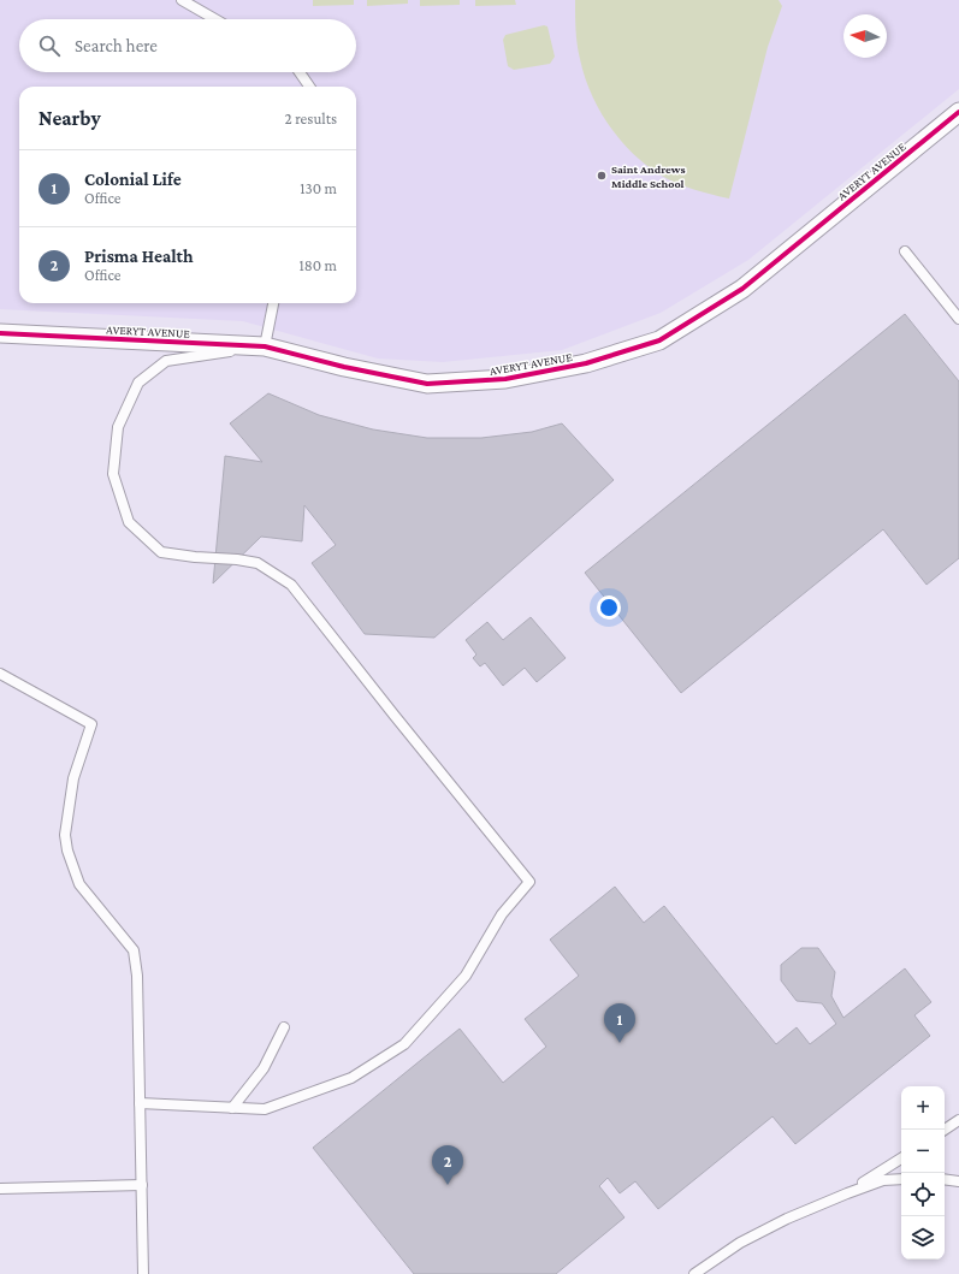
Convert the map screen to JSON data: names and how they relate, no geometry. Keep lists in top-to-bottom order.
{
  "streets": {
    "street": ["AVERYT AVENUE"]
  },
  "places": ["Saint Andrews Middle School"],
  "north": "left",
  "page": {
    "search": "Search here",
    "heading": ["Nearby", "2 results"],
    "list": [
      {
        "mark": "1",
        "name": "Colonial Life",
        "note": "Office",
        "value": "130 m"
      },
      {
        "mark": "2",
        "name": "Prisma Health",
        "note": "Office",
        "value": "180 m"
      }
    ],
    "pins": ["1", "2"],
    "map_buttons": ["+", "−"]
  }
}
